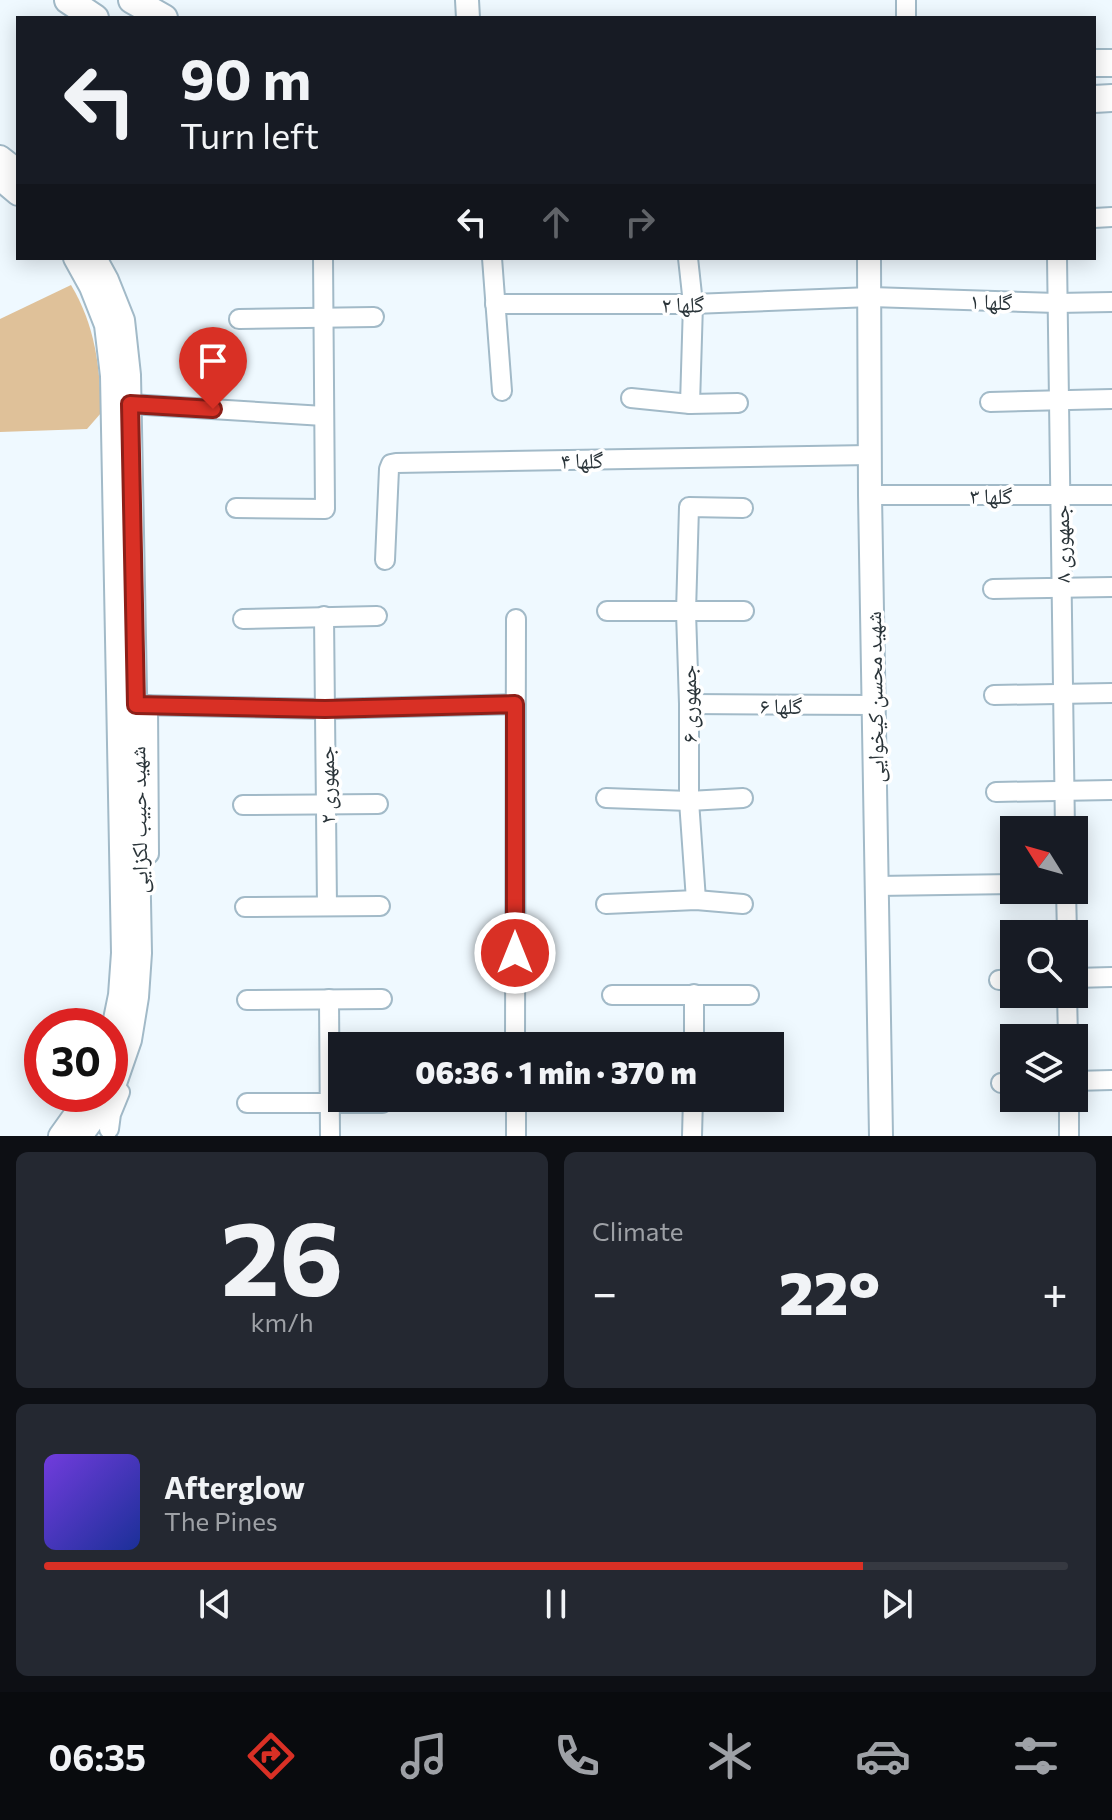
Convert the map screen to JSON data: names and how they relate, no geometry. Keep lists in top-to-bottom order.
{
  "streets": {
    "street": [
      "گلها ۱",
      "گلها ۲",
      "گلها ۴",
      "گلها ۳",
      "جمهوری ۸",
      "شهید محسن کیخوایی",
      "جمهوری ۶",
      "گلها ۶",
      "جمهوری ۲",
      "شهید حبیب لکزایی"
    ]
  },
  "crossings": [
    ["گلها ۱", "گلها ۲"],
    ["گلها ۱", "جمهوری ۸"],
    ["گلها ۱", "شهید محسن کیخوایی"],
    ["گلها ۲", "شهید محسن کیخوایی"],
    ["گلها ۴", "شهید محسن کیخوایی"],
    ["گلها ۳", "جمهوری ۸"],
    ["گلها ۳", "شهید محسن کیخوایی"],
    ["شهید محسن کیخوایی", "گلها ۶"],
    ["جمهوری ۶", "گلها ۶"]
  ],
  "north": "top left",
  "page": {
    "turn": ["90 m", "Turn left"],
    "limit": "30",
    "trip": "06:36 · 1 min · 370 m",
    "tile": [
      ["26", "km/h"],
      "Climate"
    ],
    "heat": ["−", "22°", "+"],
    "song": ["Afterglow", "The Pines"],
    "tabs": "06:35"
  }
}
